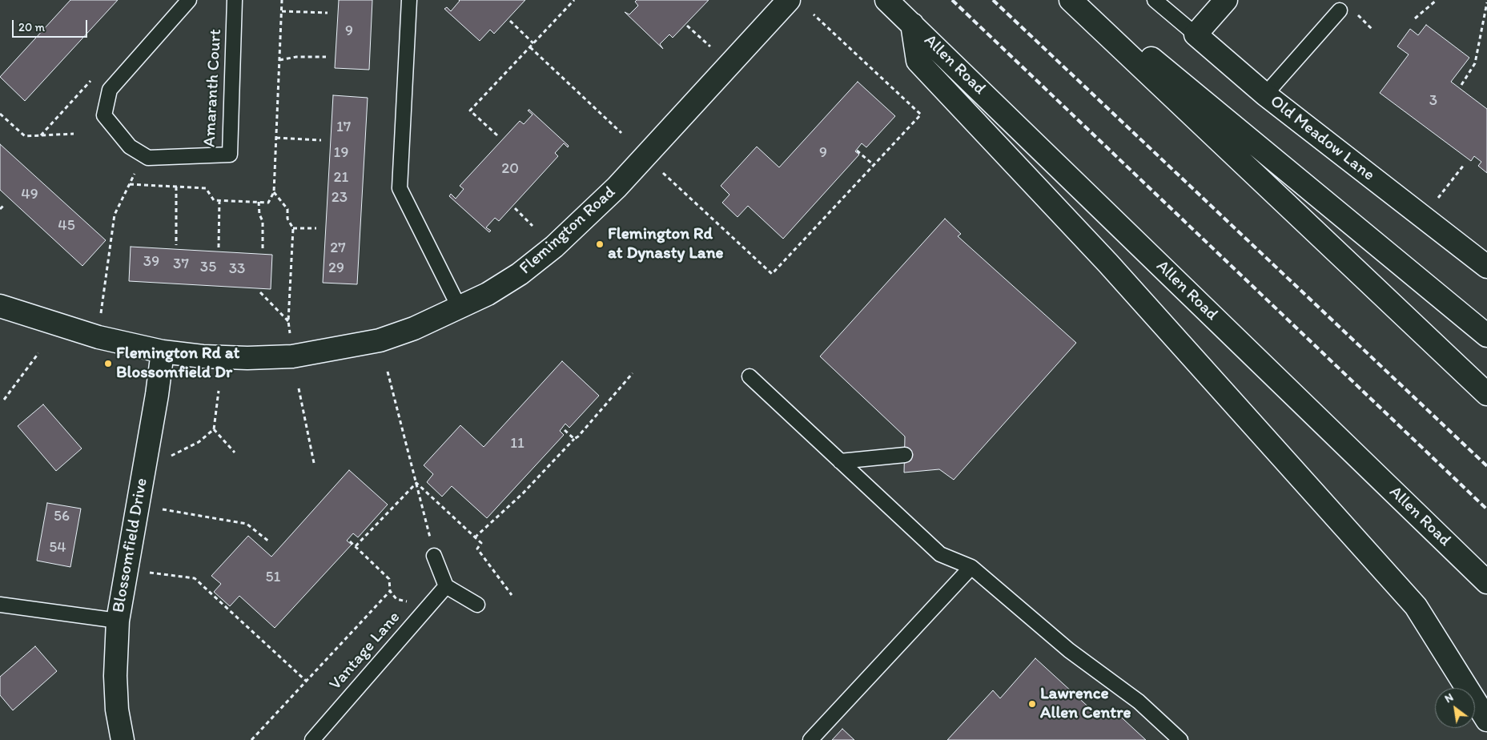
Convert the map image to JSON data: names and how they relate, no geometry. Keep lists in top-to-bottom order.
{
  "streets": {
    "main road": [
      "Allen Road",
      "Old Meadow Lane",
      "Flemington Road",
      "Blossomfield Drive"
    ],
    "lane": ["Amaranth Court", "Vantage Lane"]
  },
  "crossings": [
    ["Flemington Road", "Blossomfield Drive"]
  ],
  "places": ["Flemington Rd at Dynasty Lane", "Flemington Rd at Blossomfield Dr", "Lawrence Allen Centre"],
  "house_numbers": [
    "9",
    "3",
    "17",
    "19",
    "9",
    "20",
    "21",
    "49",
    "23",
    "45",
    "27",
    "39",
    "37",
    "35",
    "29",
    "33",
    "11",
    "56",
    "54",
    "51"
  ],
  "scale_bar": "20 m",
  "north": "top left"
}
